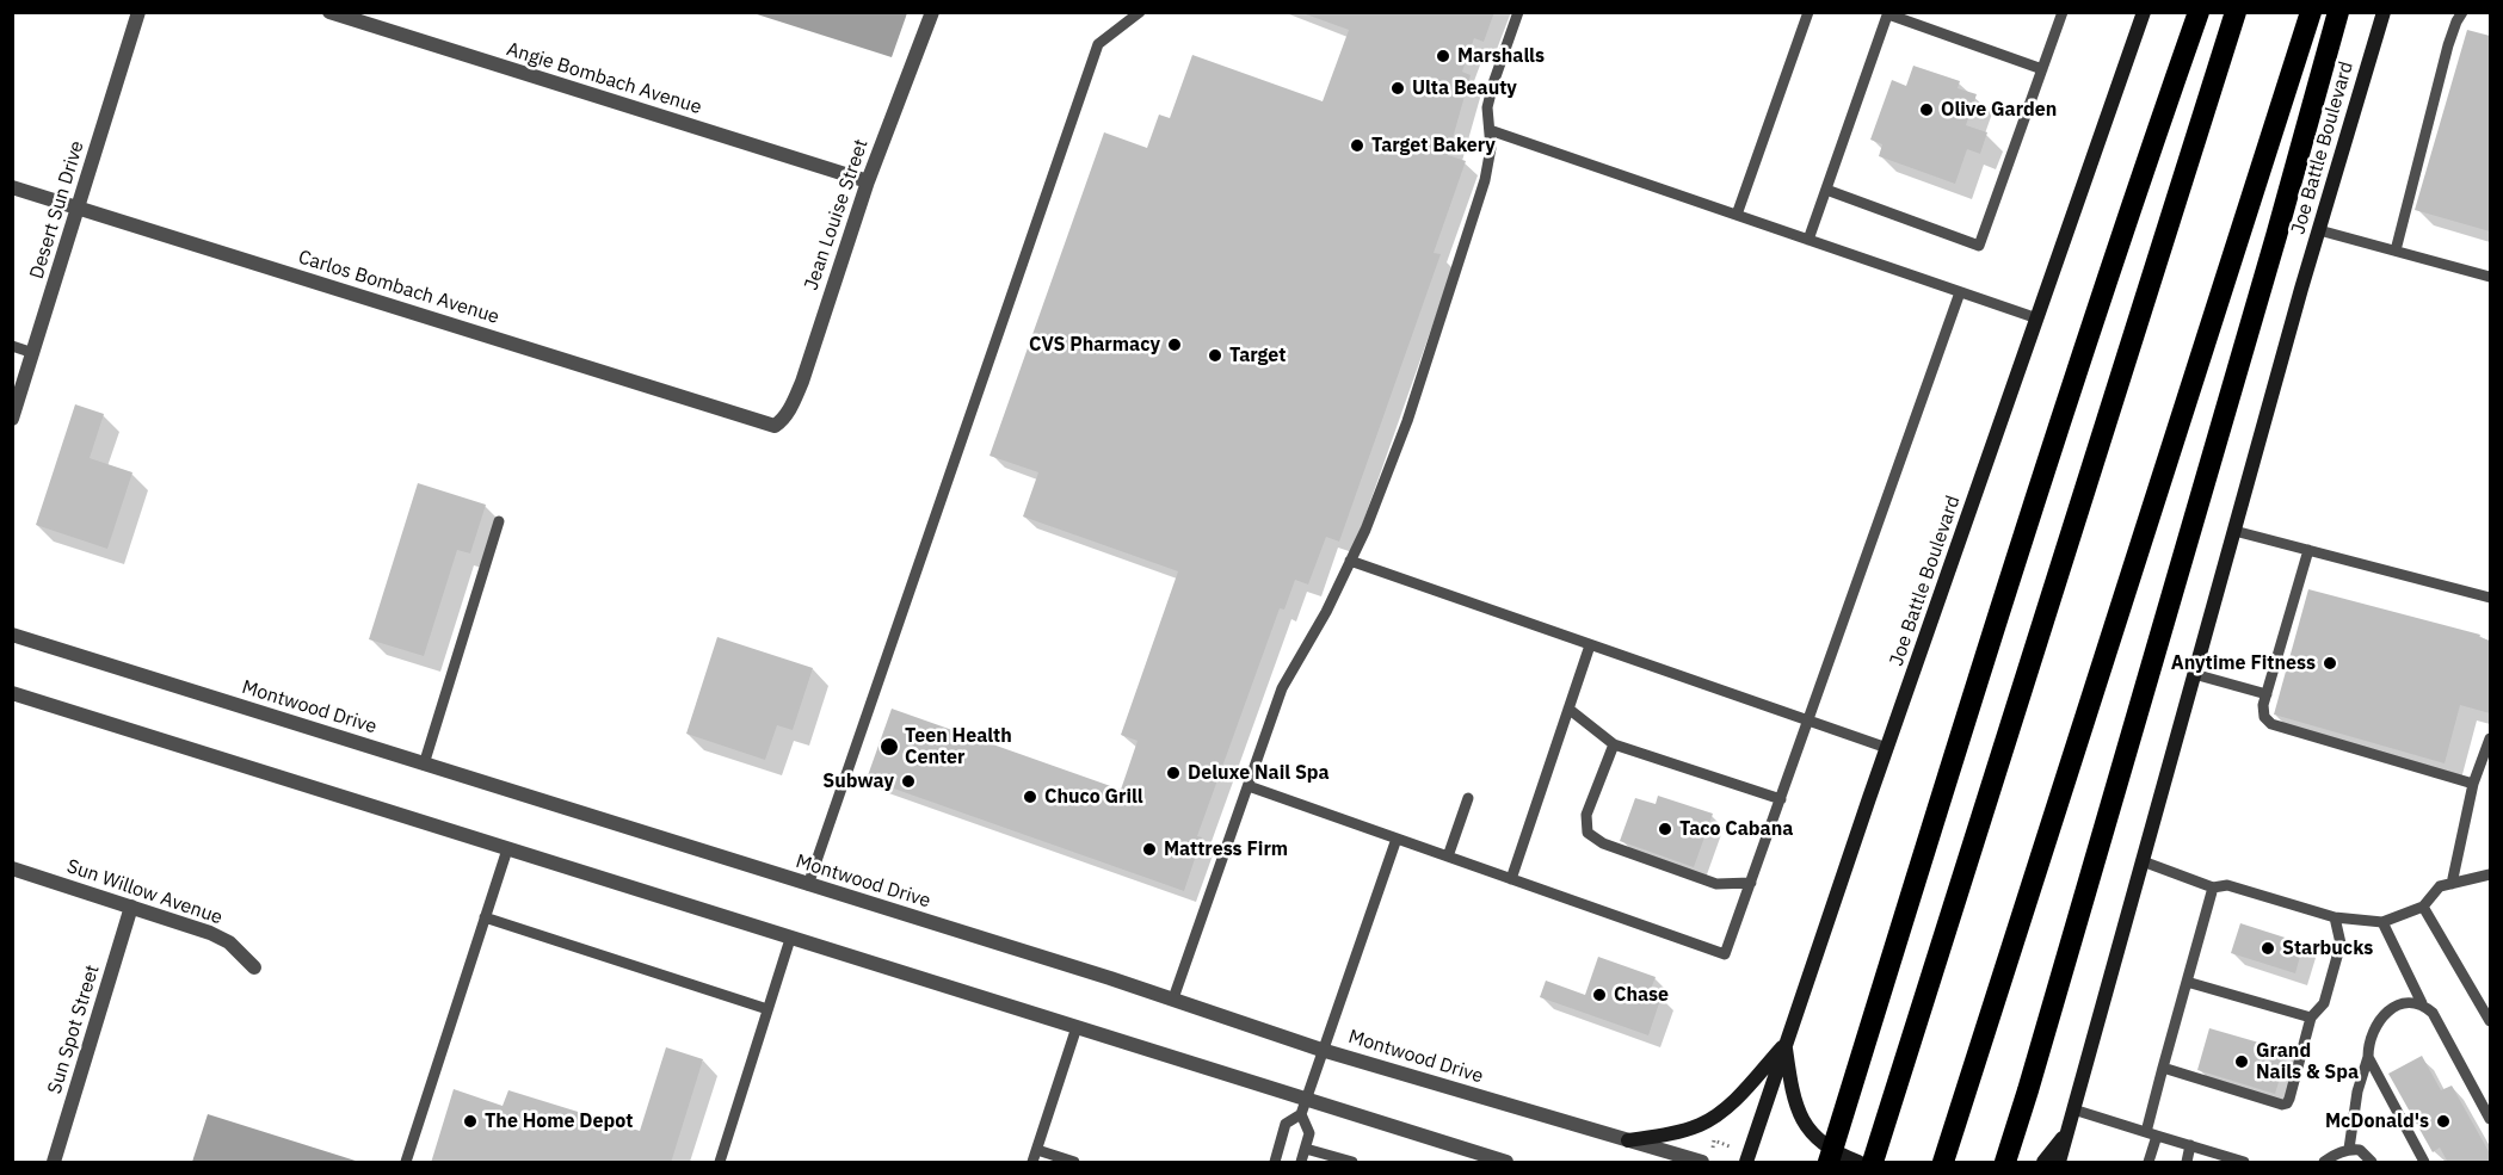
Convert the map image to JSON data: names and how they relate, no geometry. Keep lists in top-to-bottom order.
{
  "streets": {
    "main road": ["Joe Battle Boulevard"],
    "street": [
      "Angie Bombach Avenue",
      "Desert Sun Drive",
      "Jean Louise Street",
      "Carlos Bombach Avenue",
      "Montwood Drive",
      "Sun Willow Avenue",
      "Sun Spot Street"
    ]
  },
  "crossings": [
    ["Angie Bombach Avenue", "Jean Louise Street"],
    ["Desert Sun Drive", "Carlos Bombach Avenue"],
    ["Jean Louise Street", "Carlos Bombach Avenue"],
    ["Sun Willow Avenue", "Sun Spot Street"]
  ],
  "places": [
    "Marshalls",
    "Ulta Beauty",
    "Olive Garden",
    "Target Bakery",
    "CVS Pharmacy",
    "Target",
    "Anytime Fitness",
    "Teen Health Center",
    "Deluxe Nail Spa",
    "Subway",
    "Chuco Grill",
    "Taco Cabana",
    "Mattress Firm",
    "Starbucks",
    "Chase",
    "Grand Nails & Spa",
    "The Home Depot",
    "McDonald's"
  ]
}
